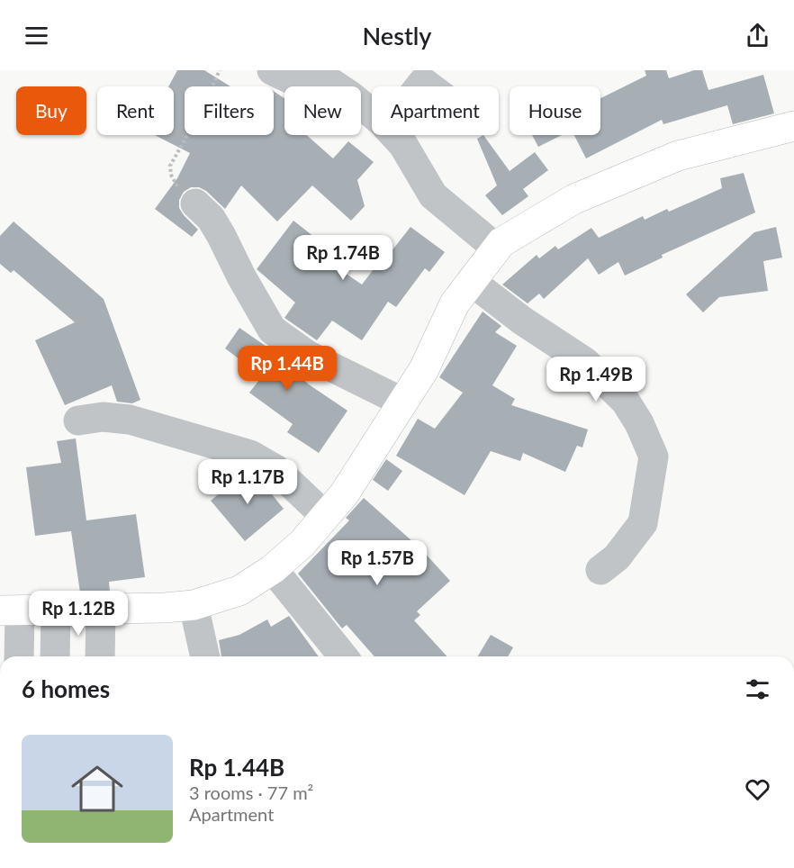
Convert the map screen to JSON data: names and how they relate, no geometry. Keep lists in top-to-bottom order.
{
  "page": {
    "header": "Nestly",
    "chip": [
      "Buy",
      "Rent",
      "Filters",
      "New",
      "Apartment",
      "House"
    ],
    "price": [
      "Rp 1.74B",
      "Rp 1.44B",
      "Rp 1.49B",
      "Rp 1.17B",
      "Rp 1.57B",
      "Rp 1.12B"
    ],
    "heading": "6 homes",
    "list": [
      {
        "name": "Rp 1.44B",
        "note": "3 rooms · 77 m² · Apartment"
      }
    ]
  }
}
